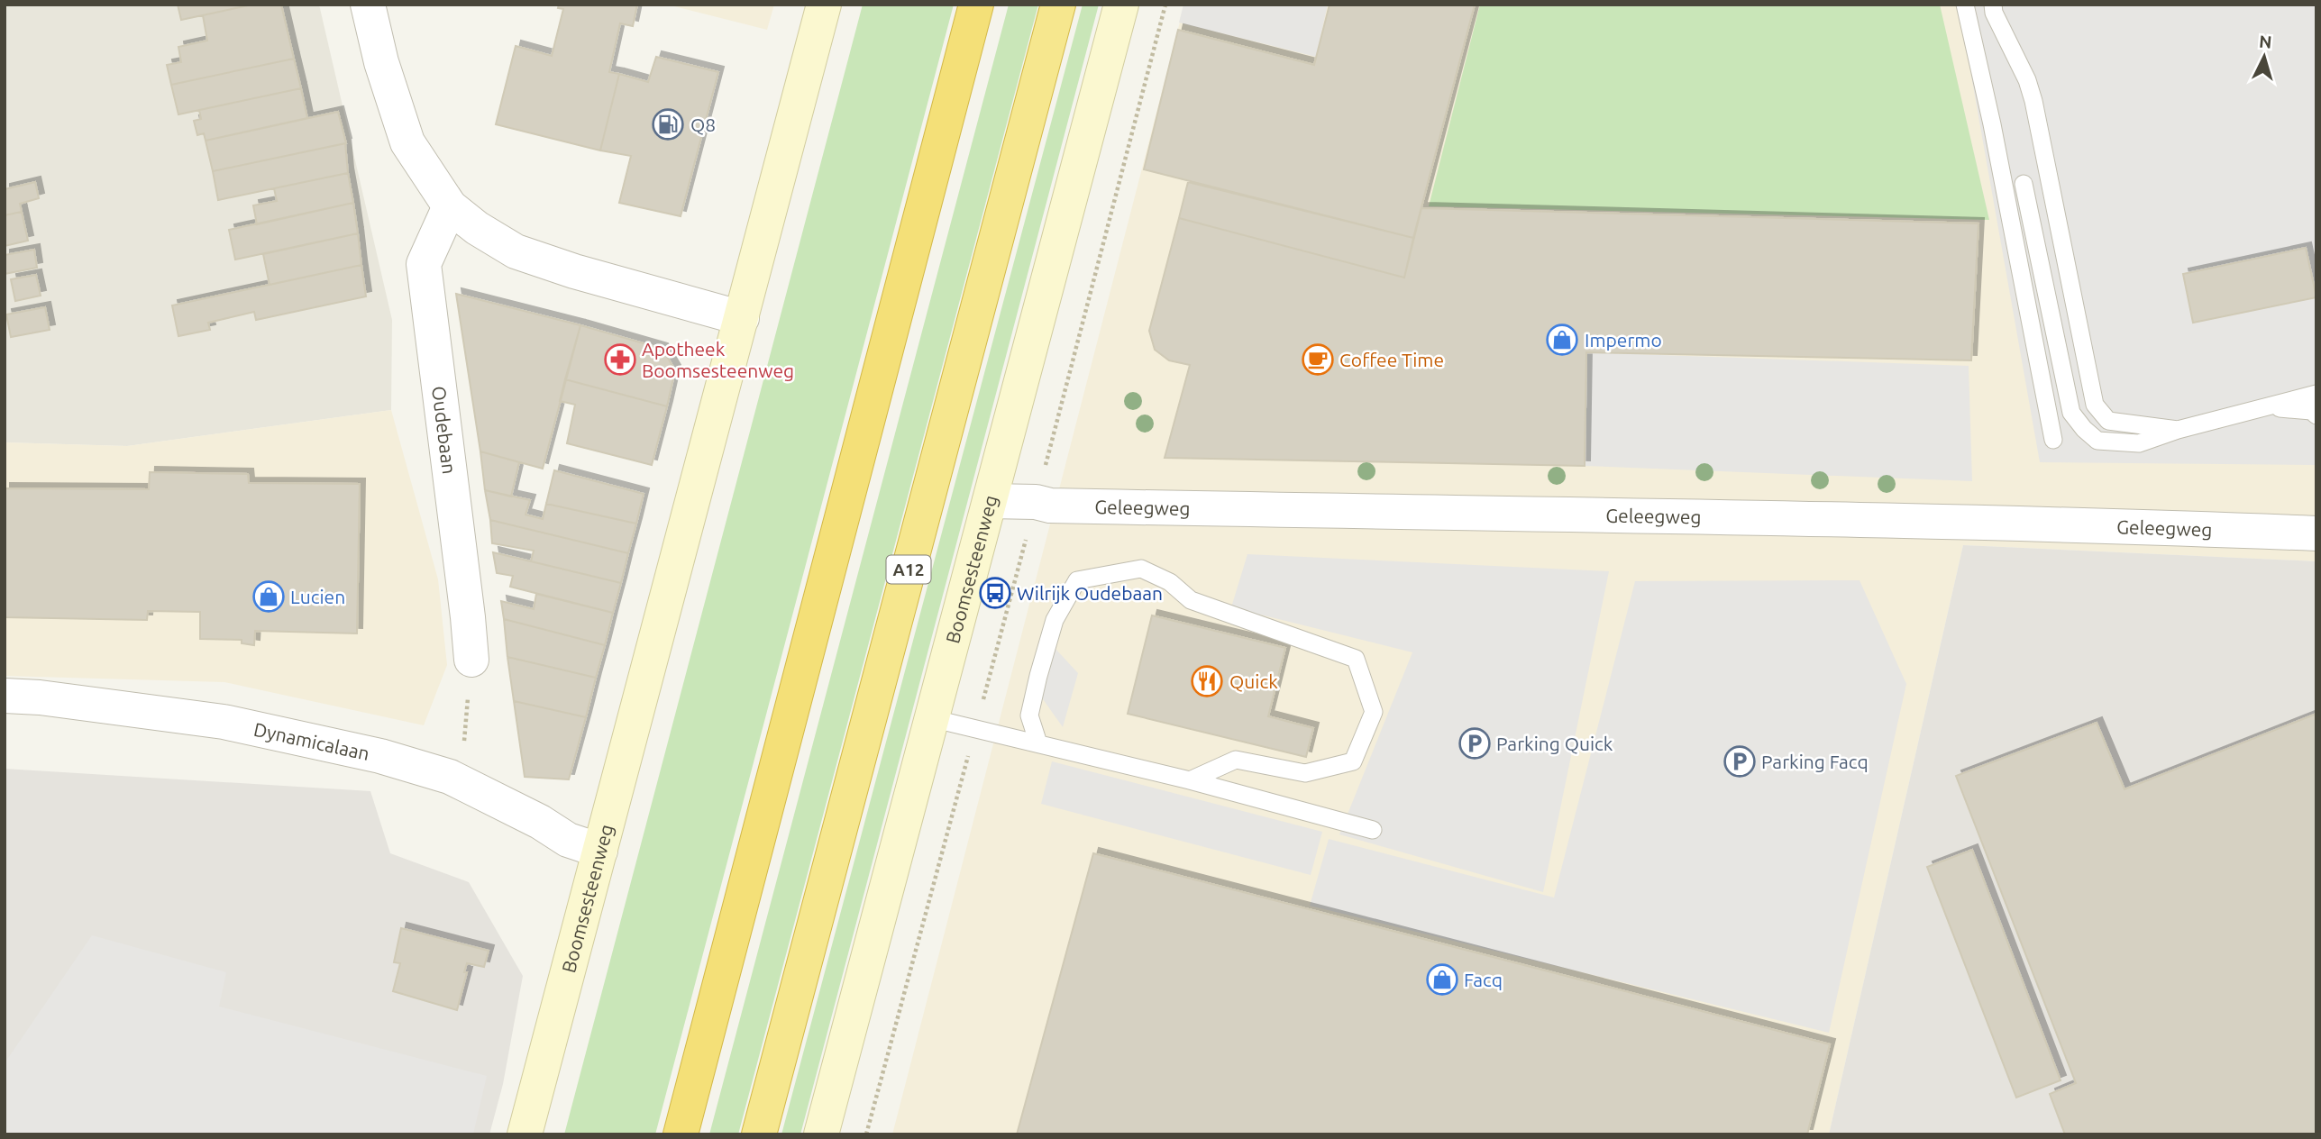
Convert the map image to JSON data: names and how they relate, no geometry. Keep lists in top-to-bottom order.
{
  "streets": {
    "highway": ["A12"],
    "main road": ["Boomsesteenweg"],
    "street": ["Oudebaan", "Geleegweg", "Dynamicalaan"]
  },
  "crossings": [
    ["Geleegweg", "Boomsesteenweg"],
    ["Boomsesteenweg", "Dynamicalaan"]
  ],
  "places": {
    "fuel station": ["Q8"],
    "shop": ["Impermo", "Lucien", "Facq"],
    "pharmacy": ["Apotheek Boomsesteenweg"],
    "cafe": ["Coffee Time"],
    "bus stop": ["Wilrijk Oudebaan"],
    "restaurant": ["Quick"],
    "parking": ["Parking Quick", "Parking Facq"]
  },
  "north": "top"
}
